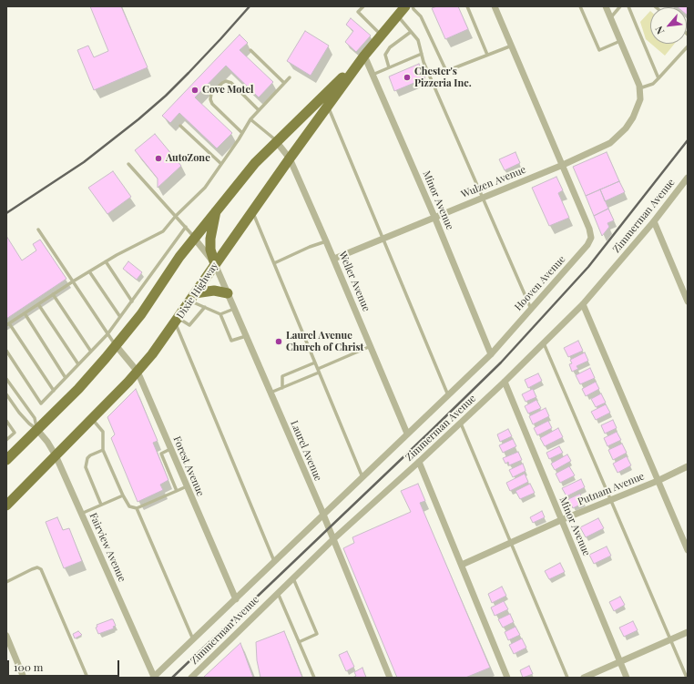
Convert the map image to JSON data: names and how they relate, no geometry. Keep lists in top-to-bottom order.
{
  "streets": {
    "main road": ["Dixie Highway"],
    "street": [
      "Wulzen Avenue",
      "Minor Avenue",
      "Zimmerman Avenue",
      "Weller Avenue",
      "Hooven Avenue",
      "Laurel Avenue",
      "Forest Avenue",
      "Putnam Avenue",
      "Fairview Avenue"
    ]
  },
  "crossings": [
    ["Wulzen Avenue", "Minor Avenue"],
    ["Wulzen Avenue", "Weller Avenue"],
    ["Wulzen Avenue", "Hooven Avenue"],
    ["Minor Avenue", "Zimmerman Avenue"],
    ["Minor Avenue", "Hooven Avenue"],
    ["Minor Avenue", "Dixie Highway"],
    ["Minor Avenue", "Putnam Avenue"],
    ["Zimmerman Avenue", "Hooven Avenue"],
    ["Zimmerman Avenue", "Laurel Avenue"],
    ["Zimmerman Avenue", "Forest Avenue"],
    ["Zimmerman Avenue", "Fairview Avenue"],
    ["Weller Avenue", "Hooven Avenue"],
    ["Weller Avenue", "Dixie Highway"],
    ["Hooven Avenue", "Laurel Avenue"],
    ["Dixie Highway", "Laurel Avenue"],
    ["Dixie Highway", "Forest Avenue"],
    ["Dixie Highway", "Fairview Avenue"]
  ],
  "places": [
    "Chester's Pizzeria Inc.",
    "Cove Motel",
    "AutoZone",
    "Laurel Avenue Church of Christ"
  ],
  "scale_bar": "100 m",
  "north": "bottom left"
}
